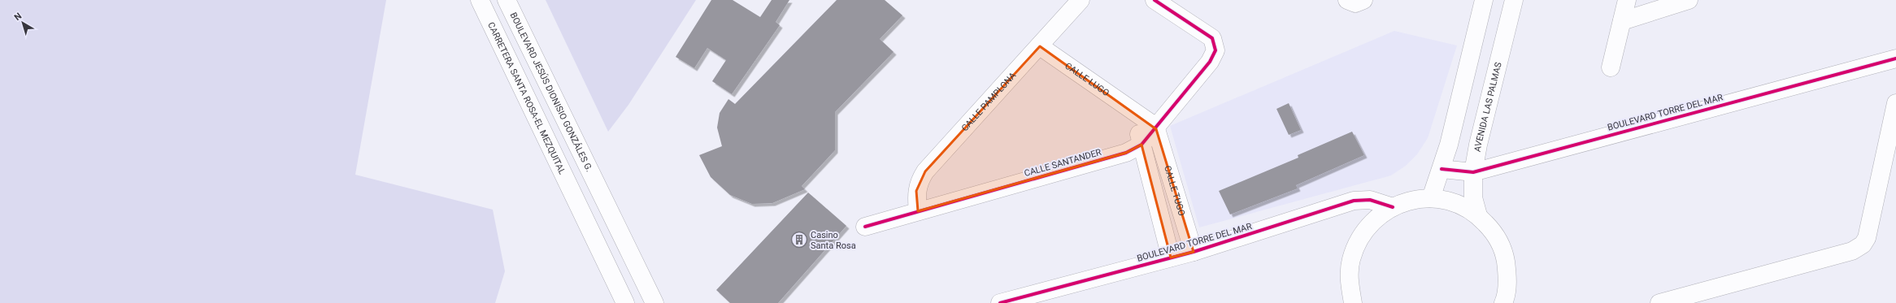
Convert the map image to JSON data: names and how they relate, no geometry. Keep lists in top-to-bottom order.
{
  "streets": {
    "street": [
      "CALLE LUGO",
      "BOULEVARD JESÚS DIONISIO GONZÁLES G.",
      "CARRETERA SANTA ROSA-EL MEZQUITAL",
      "CALLE PAMPLONA",
      "AVENIDA LAS PALMAS",
      "BOULEVARD TORRE DEL MAR",
      "CALLE SANTANDER",
      "CALLE TUGO"
    ]
  },
  "crossings": [
    ["CALLE LUGO", "CALLE PAMPLONA"],
    ["CALLE LUGO", "CALLE SANTANDER"],
    ["CALLE LUGO", "CALLE TUGO"],
    ["CALLE PAMPLONA", "CALLE SANTANDER"],
    ["AVENIDA LAS PALMAS", "BOULEVARD TORRE DEL MAR"],
    ["BOULEVARD TORRE DEL MAR", "CALLE TUGO"],
    ["CALLE SANTANDER", "CALLE TUGO"]
  ],
  "places": {
    "building": ["Casino Santa Rosa"]
  },
  "north": "top left"
}
